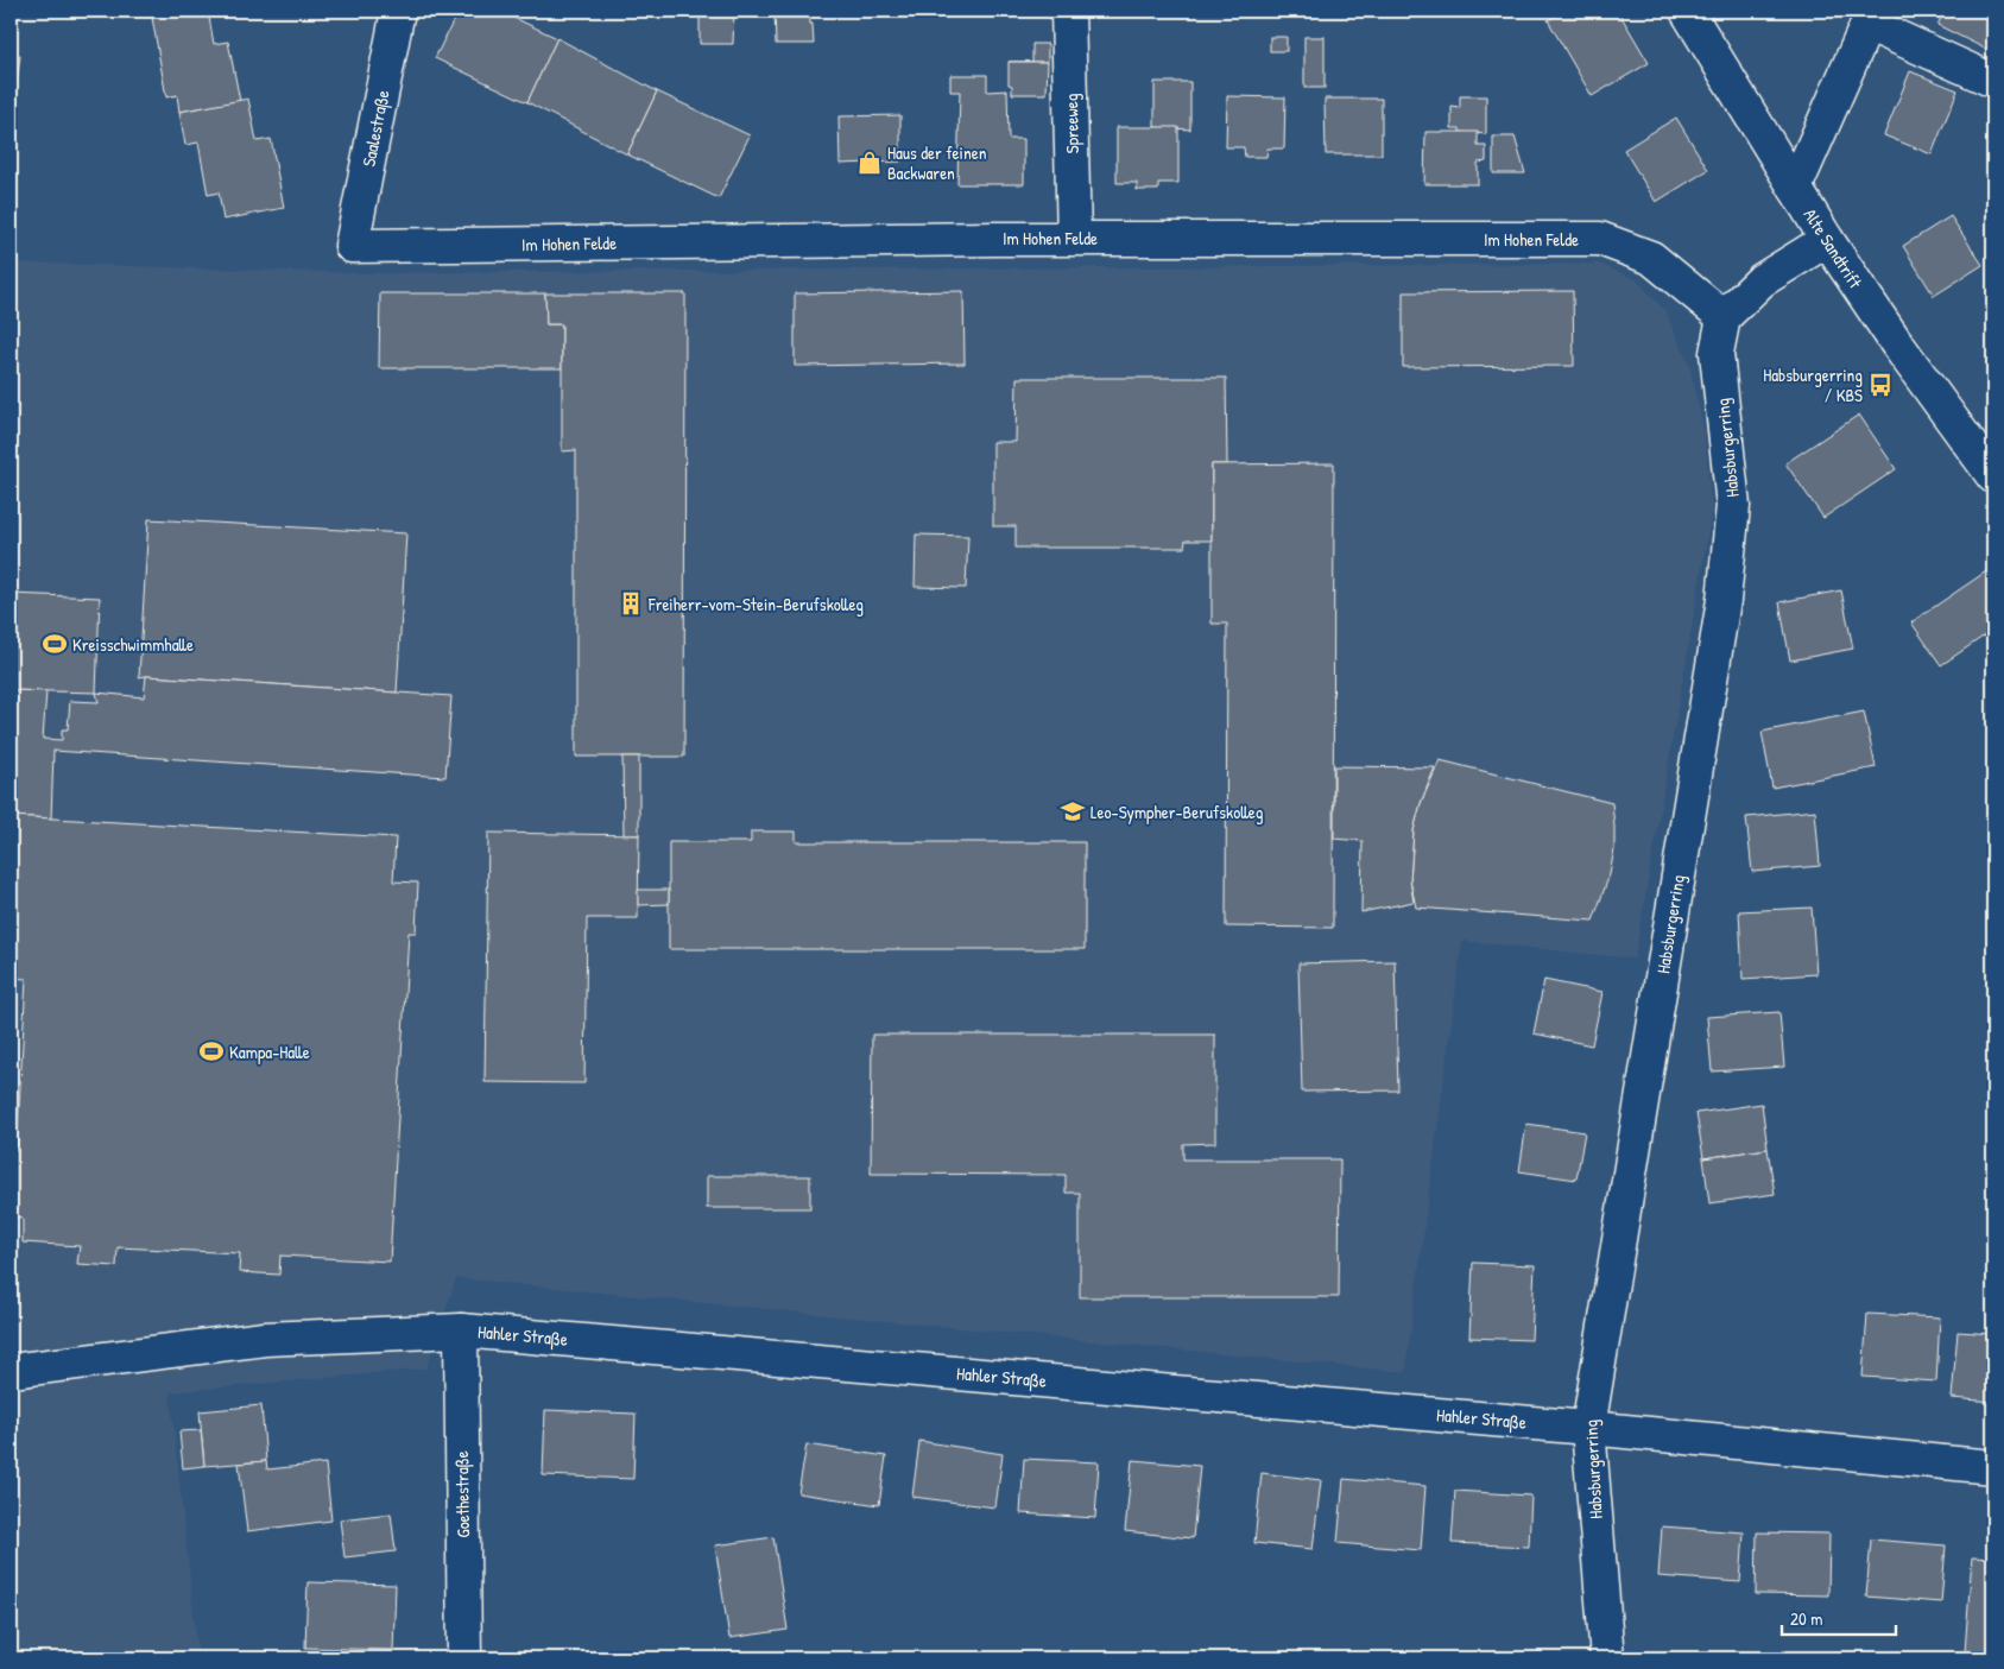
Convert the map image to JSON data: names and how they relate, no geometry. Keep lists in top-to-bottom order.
{
  "streets": {
    "street": [
      "Spreeweg",
      "Saalestraße",
      "Im Hohen Felde",
      "Alte Sandtrift",
      "Habsburgerring",
      "Hahler Straße",
      "Goethestraße"
    ]
  },
  "crossings": [
    ["Spreeweg", "Im Hohen Felde"],
    ["Saalestraße", "Im Hohen Felde"],
    ["Im Hohen Felde", "Habsburgerring"],
    ["Habsburgerring", "Hahler Straße"],
    ["Hahler Straße", "Goethestraße"]
  ],
  "places": {
    "shop": ["Haus der feinen Backwaren"],
    "bus stop": ["Habsburgerring / KBS"],
    "building": ["Freiherr-vom-Stein-Berufskolleg"],
    "sports": ["Kreisschwimmhalle", "Kampa-Halle"],
    "school or university": ["Leo-Sympher-Berufskolleg"]
  },
  "scale_bar": "20 m"
}
